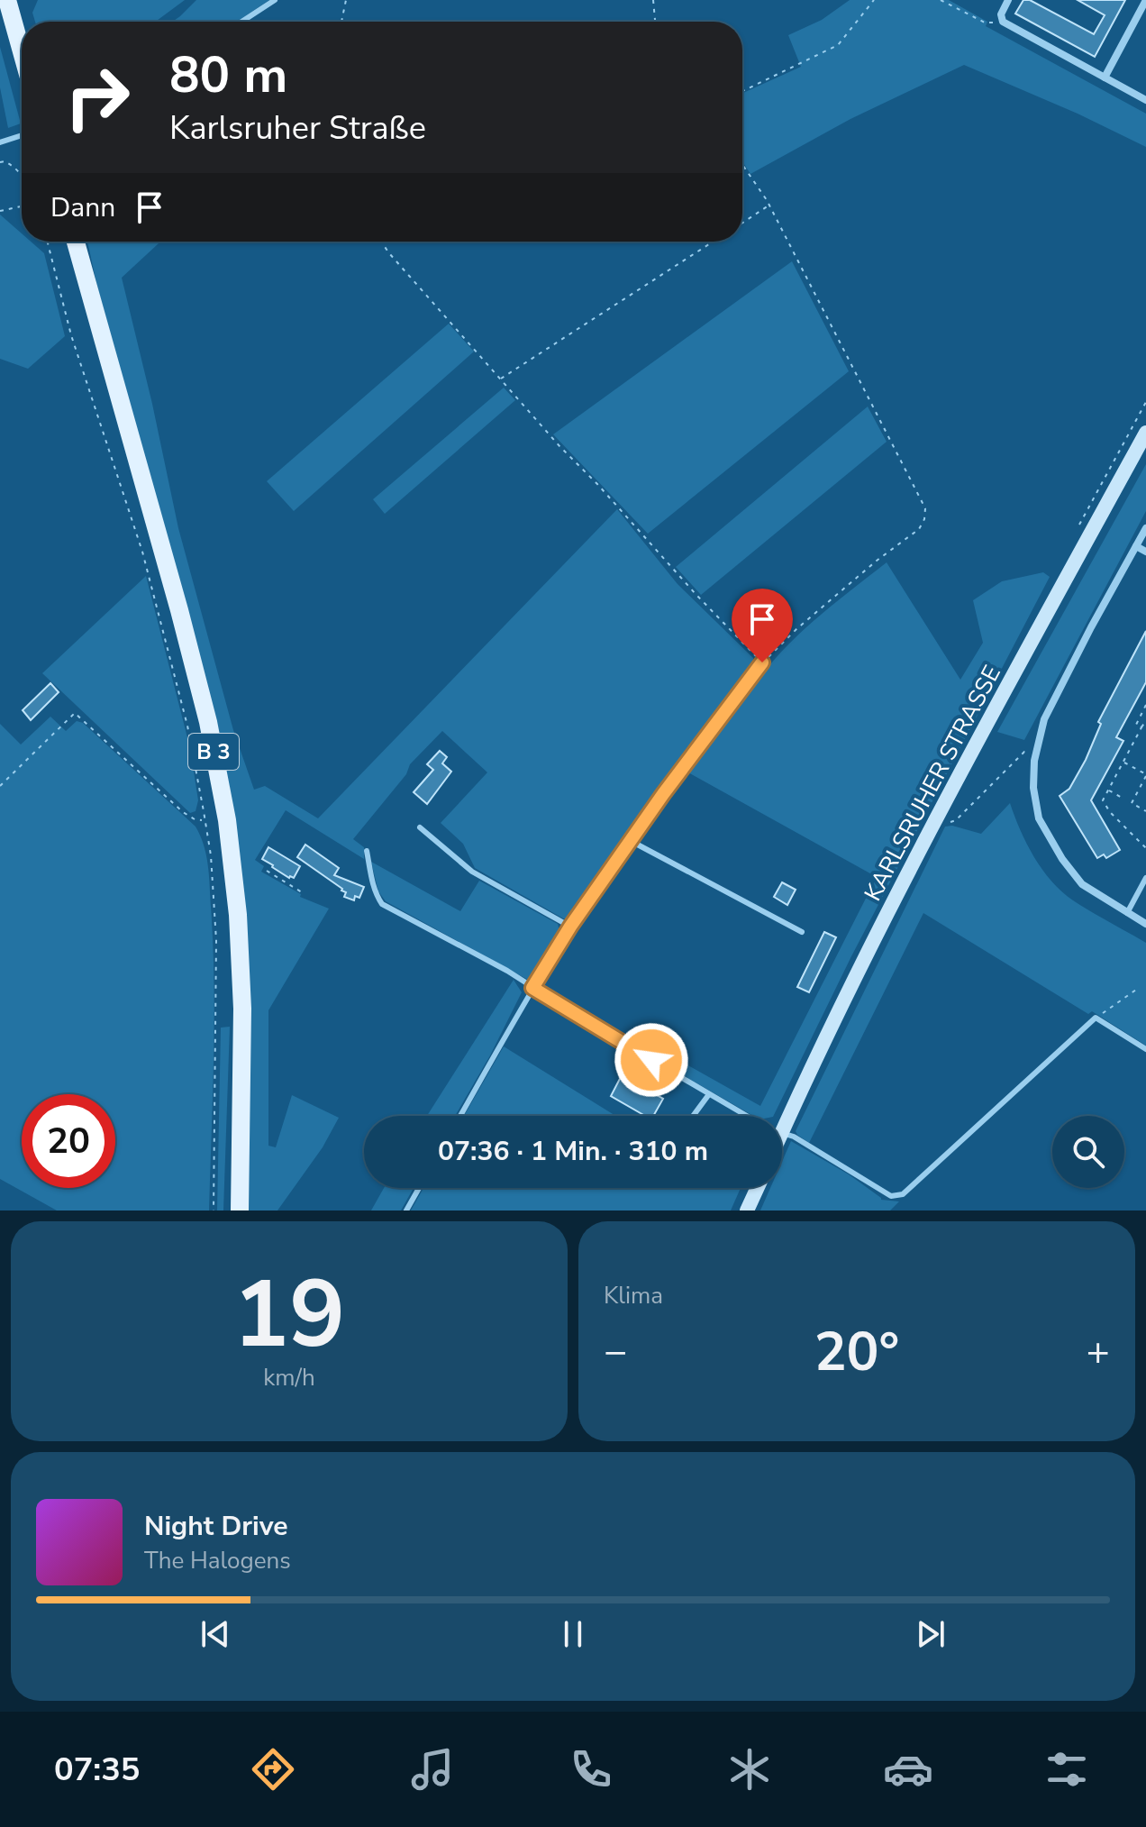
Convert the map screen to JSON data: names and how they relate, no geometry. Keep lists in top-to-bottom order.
{
  "streets": {
    "main road": ["B 3", "KARLSRUHER STRASSE"]
  },
  "page": {
    "turn": ["80 m", "Karlsruher Straße"],
    "then": "Dann",
    "limit": "20",
    "trip": "07:36 · 1 Min. · 310 m",
    "tile": [
      ["19", "km/h"],
      "Klima"
    ],
    "heat": ["−", "20°", "+"],
    "song": ["Night Drive", "The Halogens"],
    "tabs": "07:35"
  }
}
